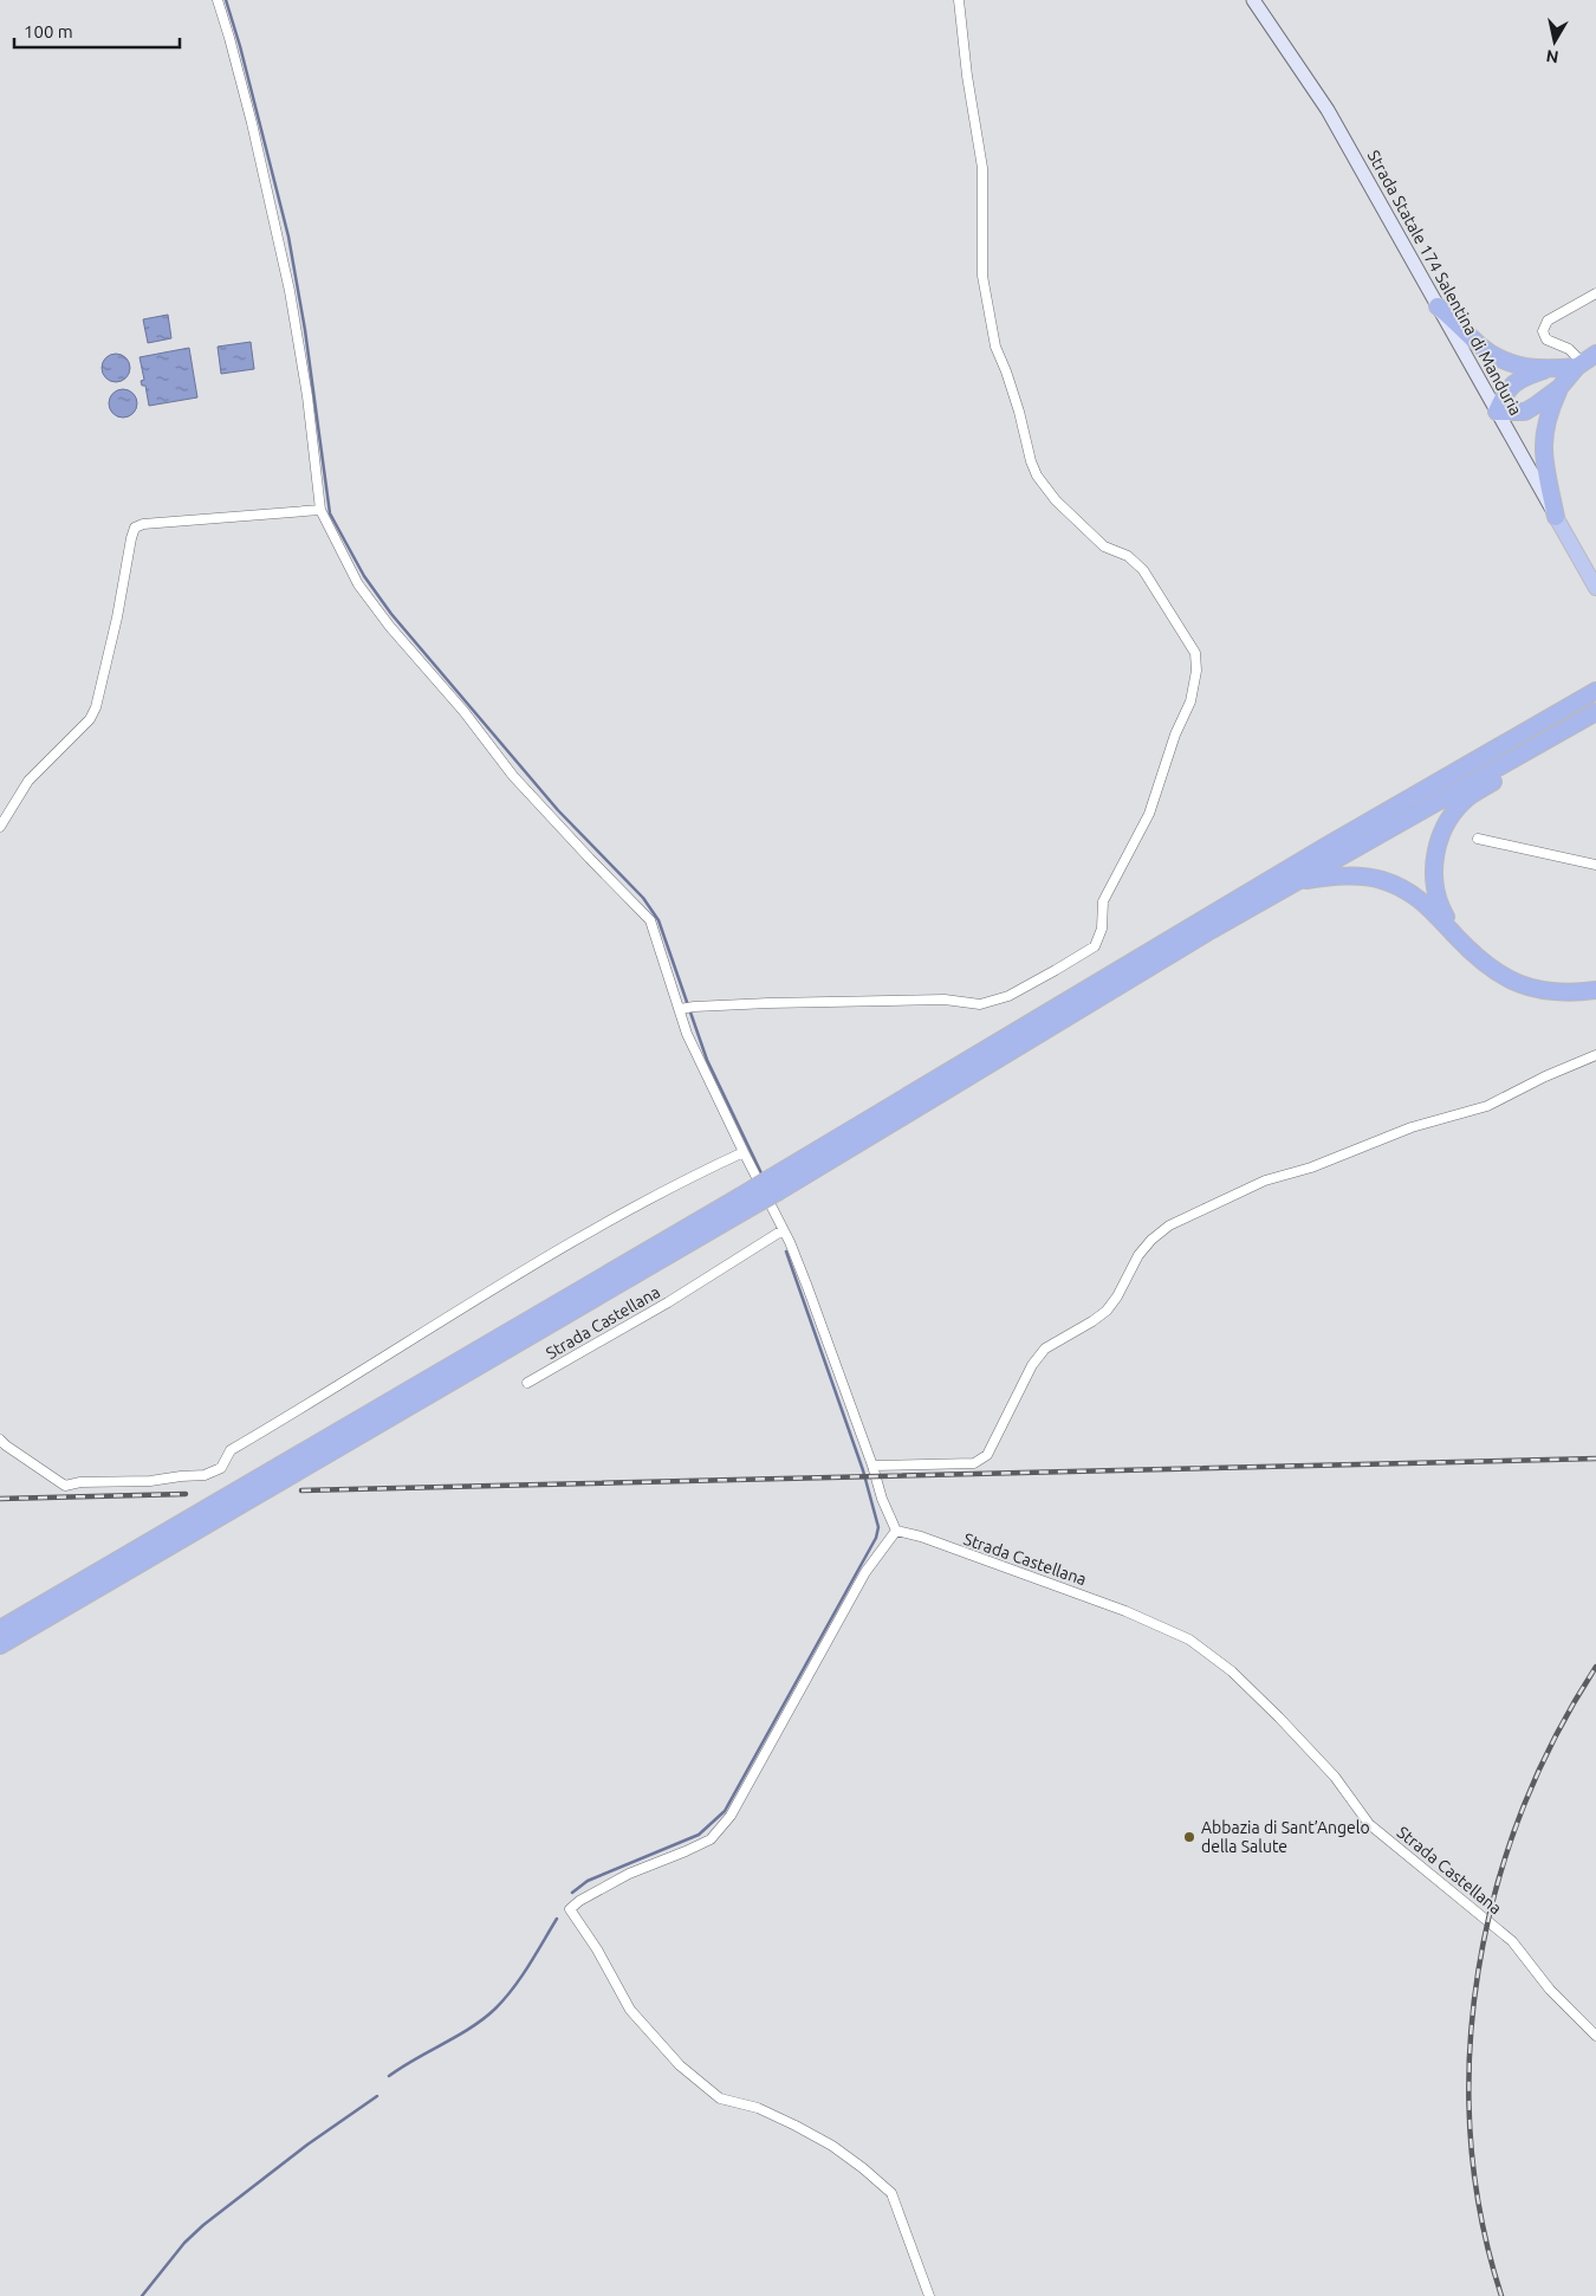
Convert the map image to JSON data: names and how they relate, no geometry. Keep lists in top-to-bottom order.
{
  "streets": {
    "main road": ["Strada Statale 174 Salentina di Manduria"],
    "street": ["Strada Castellana"]
  },
  "places": ["Abbazia di Sant’Angelo della Salute"],
  "scale_bar": "100 m",
  "north": "bottom"
}
